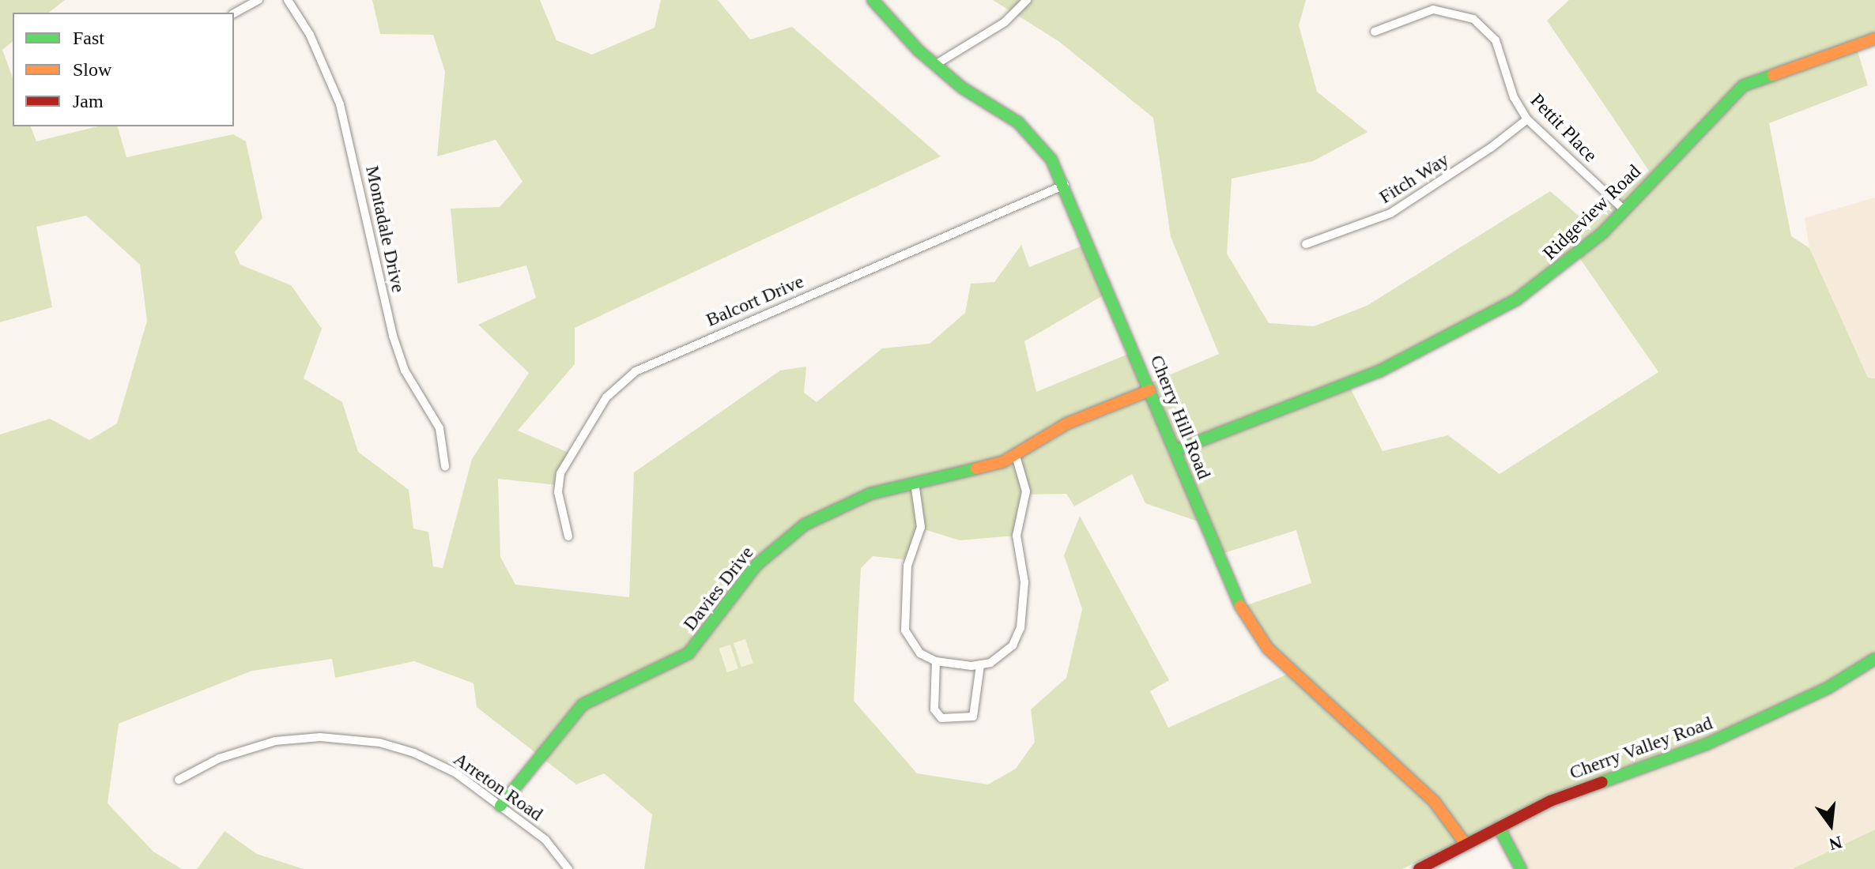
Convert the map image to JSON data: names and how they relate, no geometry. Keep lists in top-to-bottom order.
{
  "streets": {
    "street": [
      "Pettit Place",
      "Fitch Way",
      "Ridgeview Road",
      "Montadale Drive",
      "Balcort Drive",
      "Cherry Hill Road",
      "Davies Drive",
      "Cherry Valley Road",
      "Arreton Road"
    ]
  },
  "crossings": [
    ["Pettit Place", "Fitch Way"],
    ["Pettit Place", "Ridgeview Road"],
    ["Ridgeview Road", "Cherry Hill Road"],
    ["Balcort Drive", "Cherry Hill Road"],
    ["Cherry Hill Road", "Davies Drive"],
    ["Cherry Hill Road", "Cherry Valley Road"],
    ["Davies Drive", "Arreton Road"]
  ],
  "legend": ["Fast", "Slow", "Jam"],
  "north": "bottom"
}
